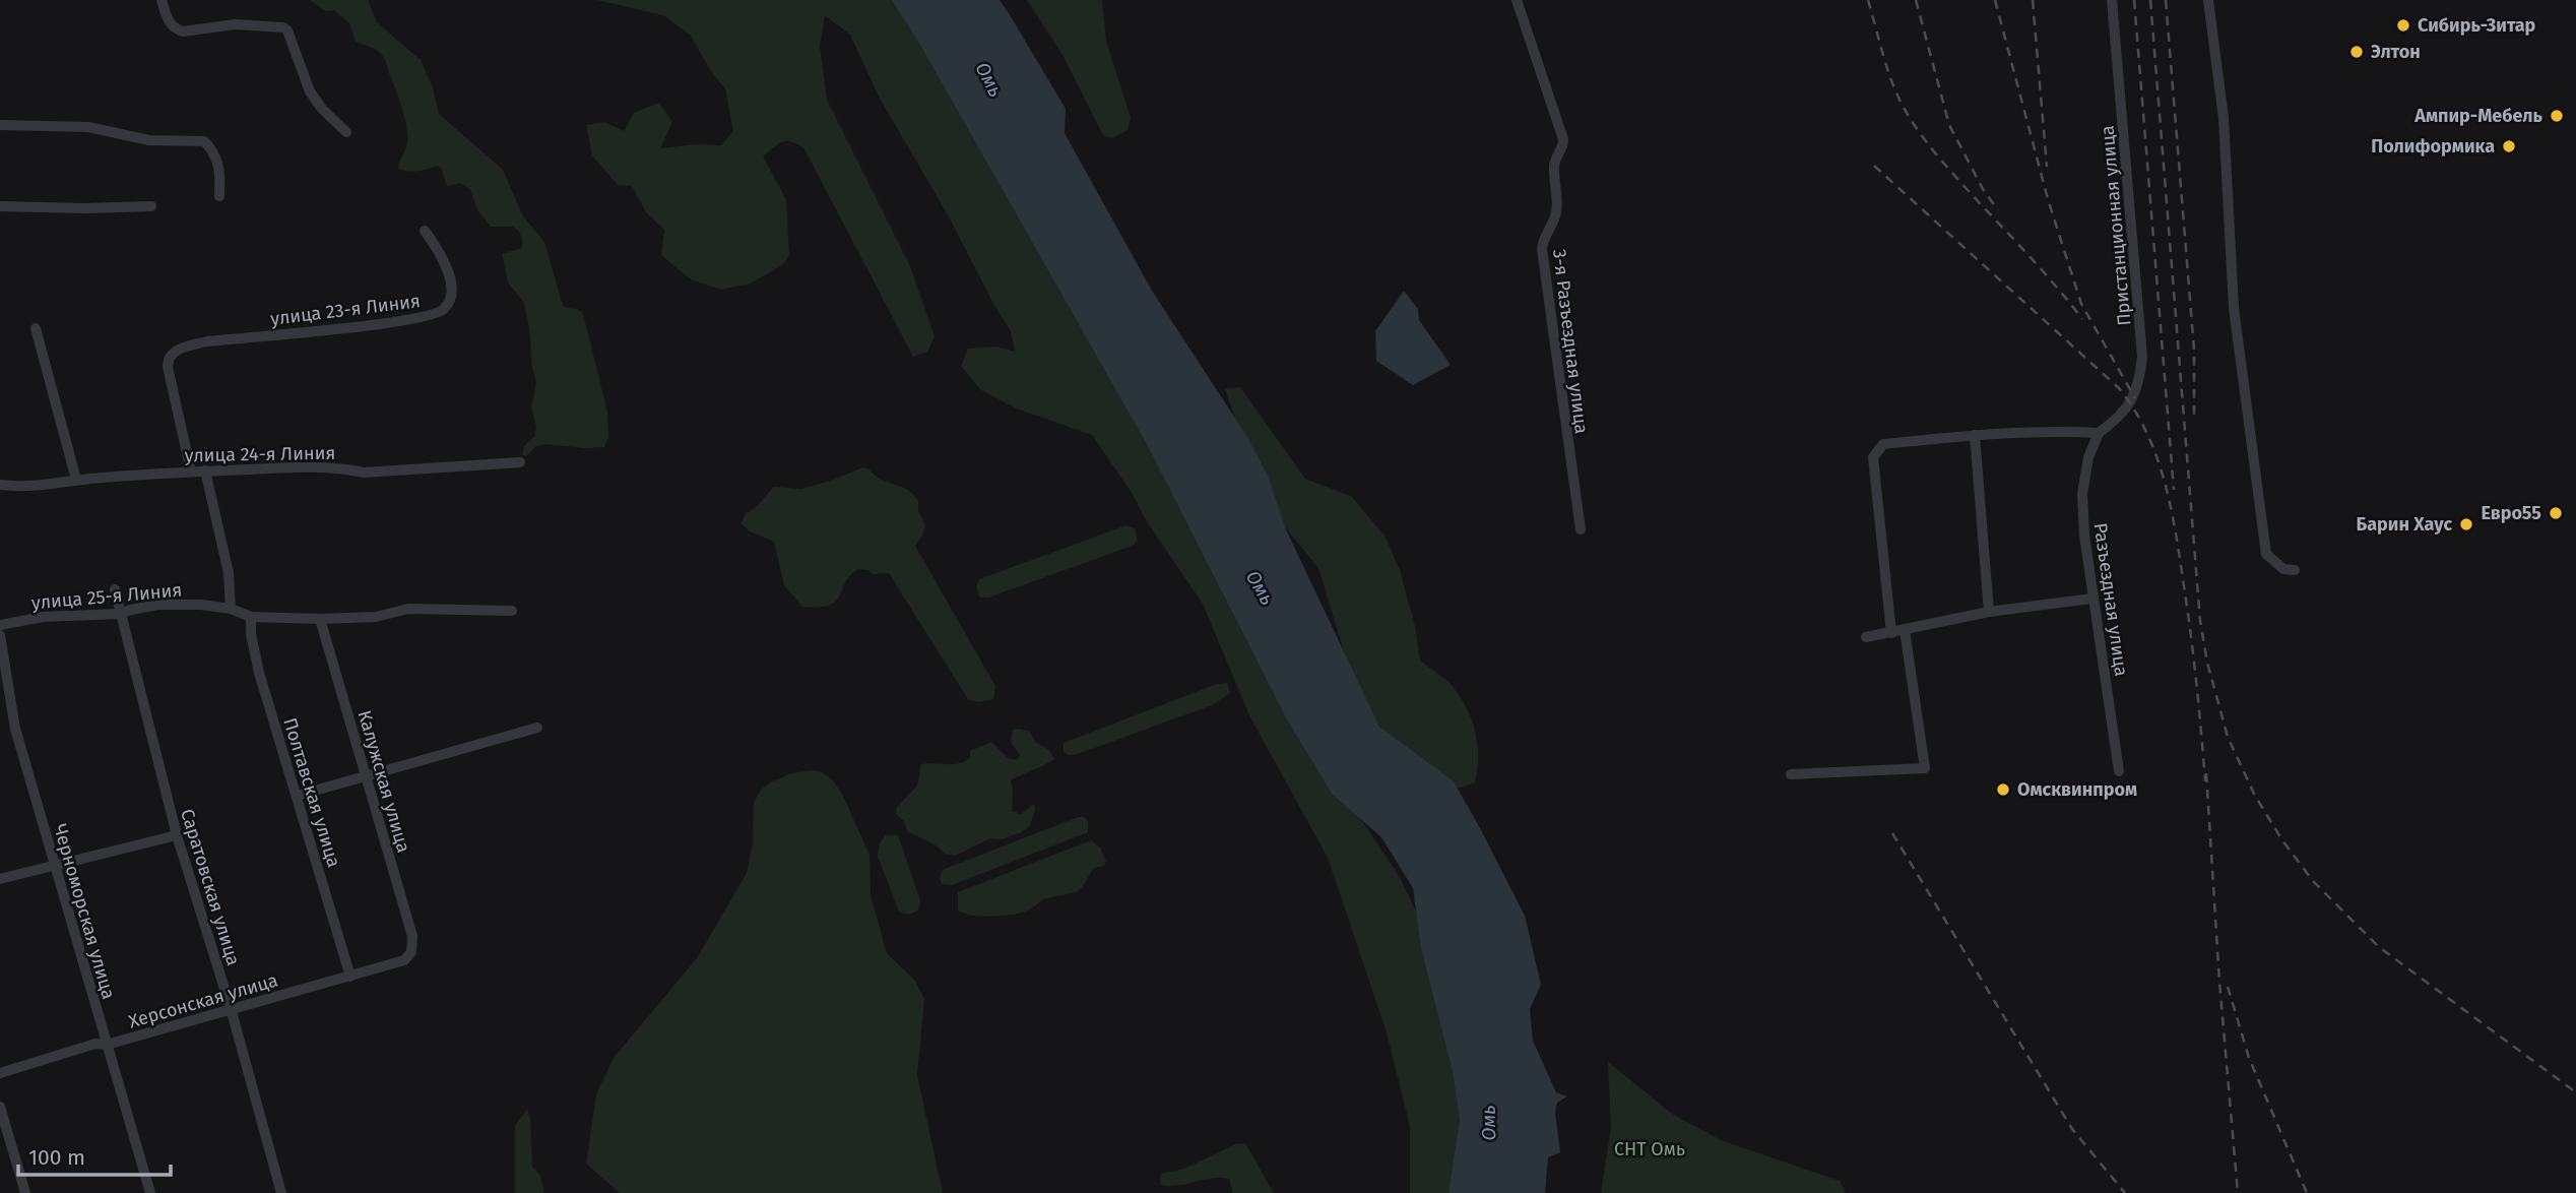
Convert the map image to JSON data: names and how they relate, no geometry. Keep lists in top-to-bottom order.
{
  "streets": {
    "street": [
      "Пристанционная улица",
      "улица 23-я Линия",
      "3-я Разъездная улица",
      "улица 24-я Линия",
      "улица 25-я Линия",
      "Разъездная улица",
      "Калужская улица",
      "Полтавская улица",
      "Саратовская улица",
      "Черноморская улица",
      "Херсонская улица"
    ]
  },
  "crossings": [
    ["Пристанционная улица", "Разъездная улица"],
    ["улица 23-я Линия", "улица 24-я Линия"],
    ["улица 25-я Линия", "Калужская улица"],
    ["улица 25-я Линия", "Полтавская улица"],
    ["улица 25-я Линия", "Саратовская улица"],
    ["Калужская улица", "Херсонская улица"],
    ["Полтавская улица", "Херсонская улица"],
    ["Саратовская улица", "Херсонская улица"],
    ["Черноморская улица", "Херсонская улица"]
  ],
  "water": ["Омь"],
  "parks": ["СНТ Омь"],
  "places": [
    "Сибирь-Зитар",
    "Элтон",
    "Ампир-Мебель",
    "Полиформика",
    "Евро55",
    "Барин Хаус",
    "Омсквинпром"
  ],
  "scale_bar": "100 m"
}
